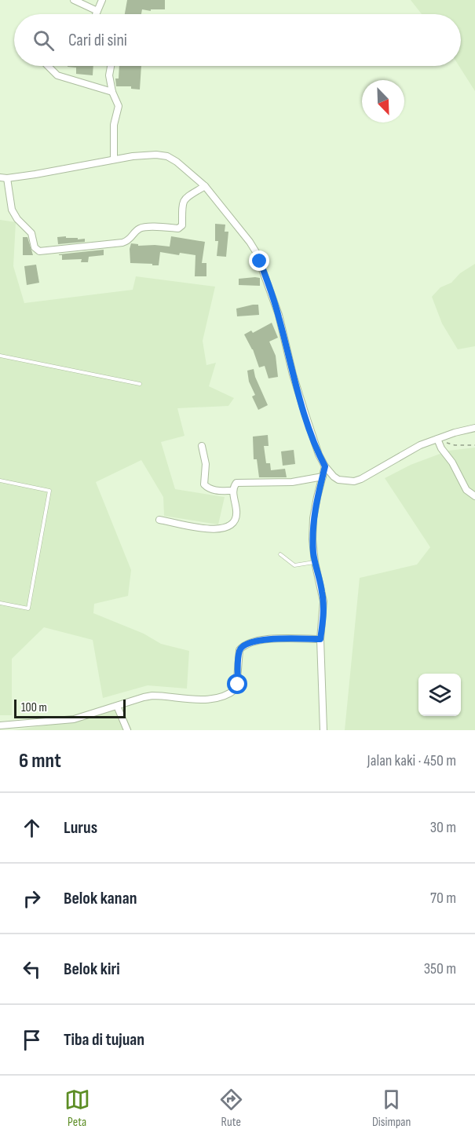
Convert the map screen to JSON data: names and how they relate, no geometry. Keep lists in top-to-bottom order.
{
  "scale_bar": "100 m",
  "north": "bottom right",
  "page": {
    "search": "Cari di sini",
    "scale": "100 m",
    "heading": ["6 mnt", "Jalan kaki · 450 m"],
    "list": [
      ["Lurus", "30 m"],
      ["Belok kanan", "70 m"],
      ["Belok kiri", "350 m"],
      "Tiba di tujuan"
    ],
    "nav": ["Peta", "Rute", "Disimpan"]
  }
}
